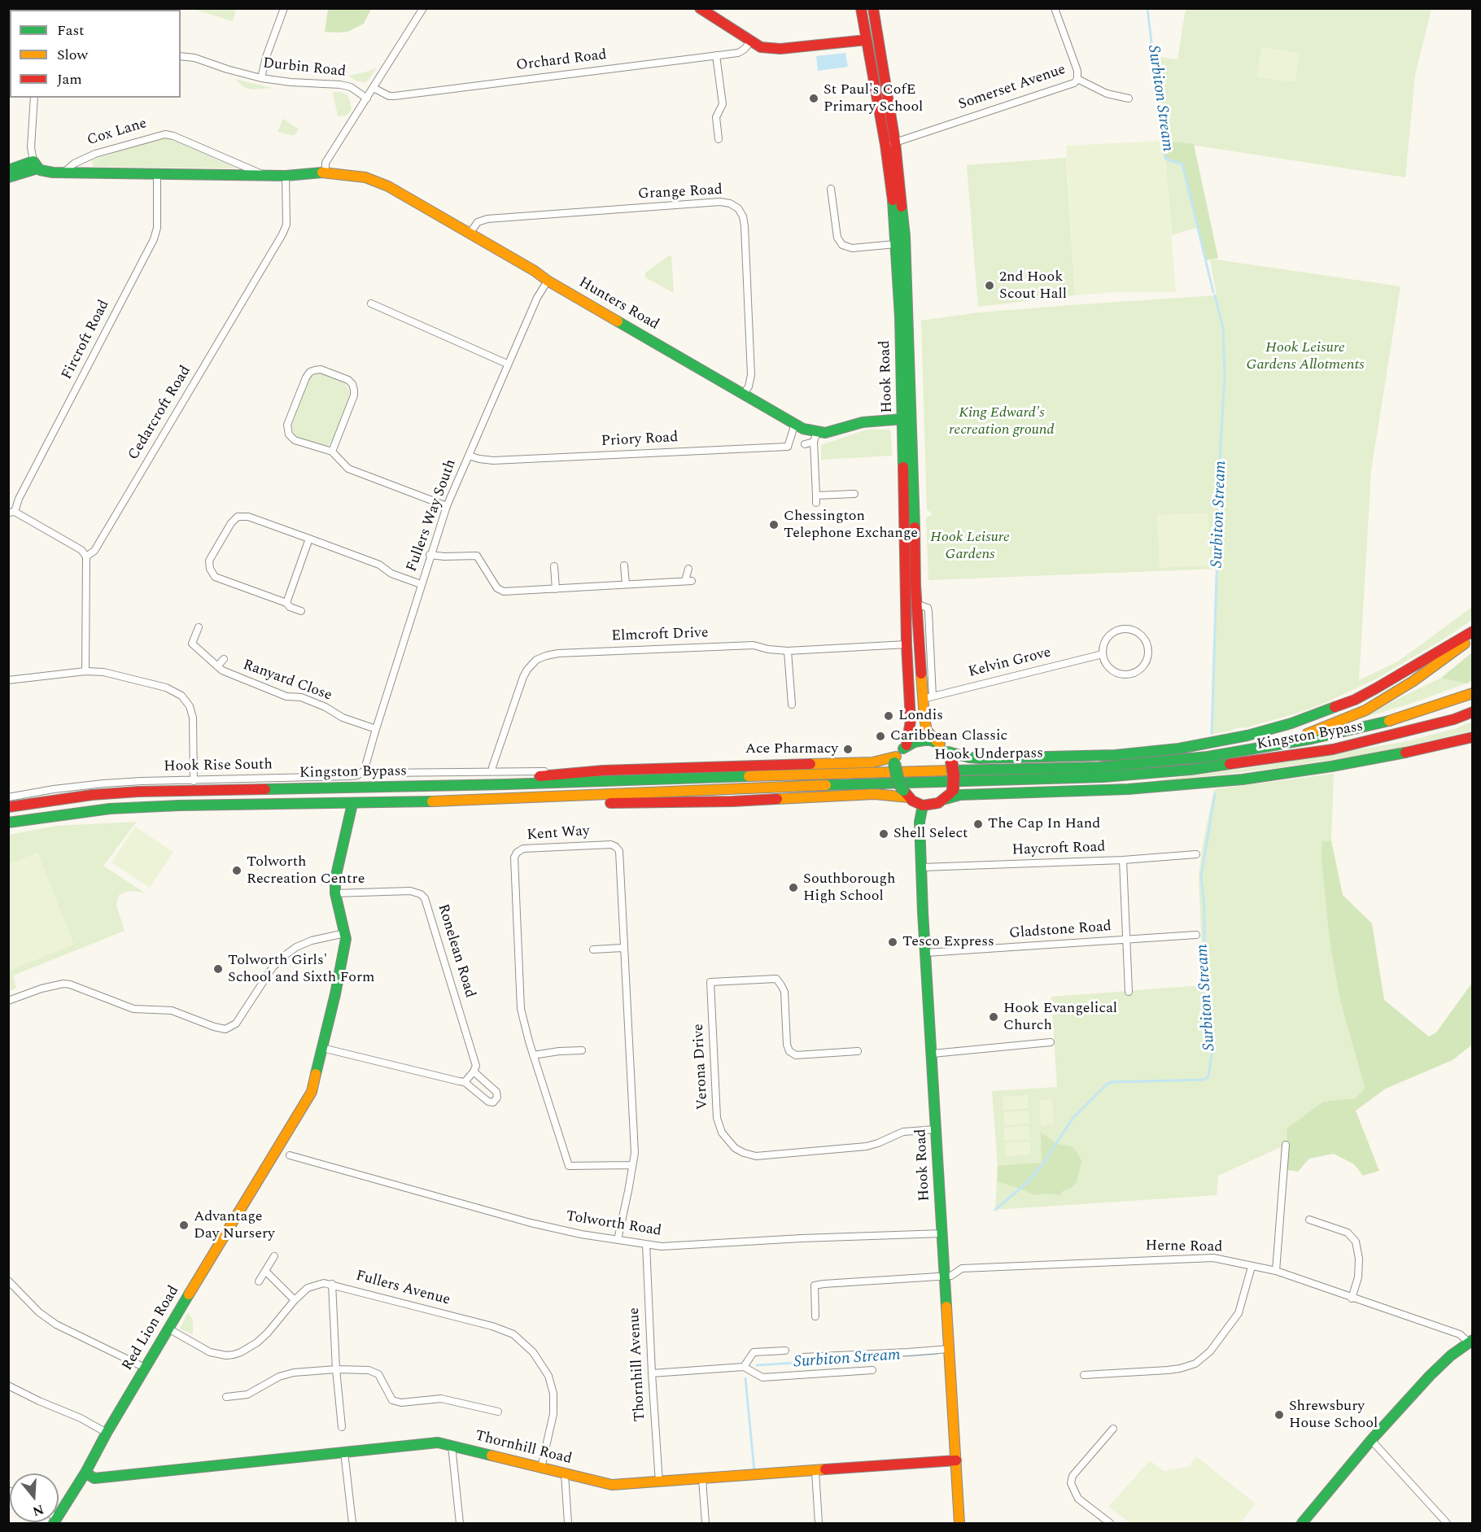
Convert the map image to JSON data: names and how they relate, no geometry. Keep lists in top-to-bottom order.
{
  "streets": {
    "main road": [
      "Cox Lane",
      "Hunters Road",
      "Hook Road",
      "Kingston Bypass",
      "Hook Underpass",
      "Red Lion Road",
      "Thornhill Road"
    ],
    "street": [
      "Orchard Road",
      "Durbin Road",
      "Somerset Avenue",
      "Grange Road",
      "Fircroft Road",
      "Cedarcroft Road",
      "Priory Road",
      "Fullers Way South",
      "Elmcroft Drive",
      "Kelvin Grove",
      "Ranyard Close",
      "Hook Rise South",
      "Kent Way",
      "Haycroft Road",
      "Gladstone Road",
      "Ronelean Road",
      "Verona Drive",
      "Tolworth Road",
      "Herne Road",
      "Fullers Avenue",
      "Thornhill Avenue"
    ]
  },
  "crossings": [
    ["Somerset Avenue", "Hook Road"],
    ["Cox Lane", "Hunters Road"],
    ["Cox Lane", "Fircroft Road"],
    ["Cox Lane", "Cedarcroft Road"],
    ["Grange Road", "Hunters Road"],
    ["Hunters Road", "Hook Road"],
    ["Hunters Road", "Priory Road"],
    ["Hunters Road", "Fullers Way South"],
    ["Hook Road", "Elmcroft Drive"],
    ["Hook Road", "Kelvin Grove"],
    ["Hook Road", "Haycroft Road"],
    ["Hook Road", "Gladstone Road"],
    ["Hook Road", "Verona Drive"],
    ["Hook Road", "Tolworth Road"],
    ["Hook Road", "Herne Road"],
    ["Hook Road", "Thornhill Road"],
    ["Priory Road", "Fullers Way South"],
    ["Fullers Way South", "Ranyard Close"],
    ["Fullers Way South", "Hook Rise South"],
    ["Elmcroft Drive", "Hook Rise South"],
    ["Kingston Bypass", "Hook Underpass"],
    ["Kingston Bypass", "Red Lion Road"],
    ["Kent Way", "Tolworth Road"],
    ["Ronelean Road", "Red Lion Road"],
    ["Tolworth Road", "Thornhill Avenue"],
    ["Fullers Avenue", "Red Lion Road"],
    ["Fullers Avenue", "Thornhill Road"],
    ["Red Lion Road", "Thornhill Road"],
    ["Thornhill Avenue", "Thornhill Road"]
  ],
  "water": ["Surbiton Stream"],
  "parks": ["Hook Leisure Gardens Allotments", "King Edward's recreation ground", "Hook Leisure Gardens"],
  "places": [
    "St Paul's CofE Primary School",
    "2nd Hook Scout Hall",
    "Chessington Telephone Exchange",
    "Londis",
    "Caribbean Classic",
    "Ace Pharmacy",
    "The Cap In Hand",
    "Shell Select",
    "Tolworth Recreation Centre",
    "Southborough High School",
    "Tesco Express",
    "Tolworth Girls' School and Sixth Form",
    "Hook Evangelical Church",
    "Advantage Day Nursery",
    "Shrewsbury House School"
  ],
  "legend": ["Fast", "Slow", "Jam"],
  "north": "bottom"
}
